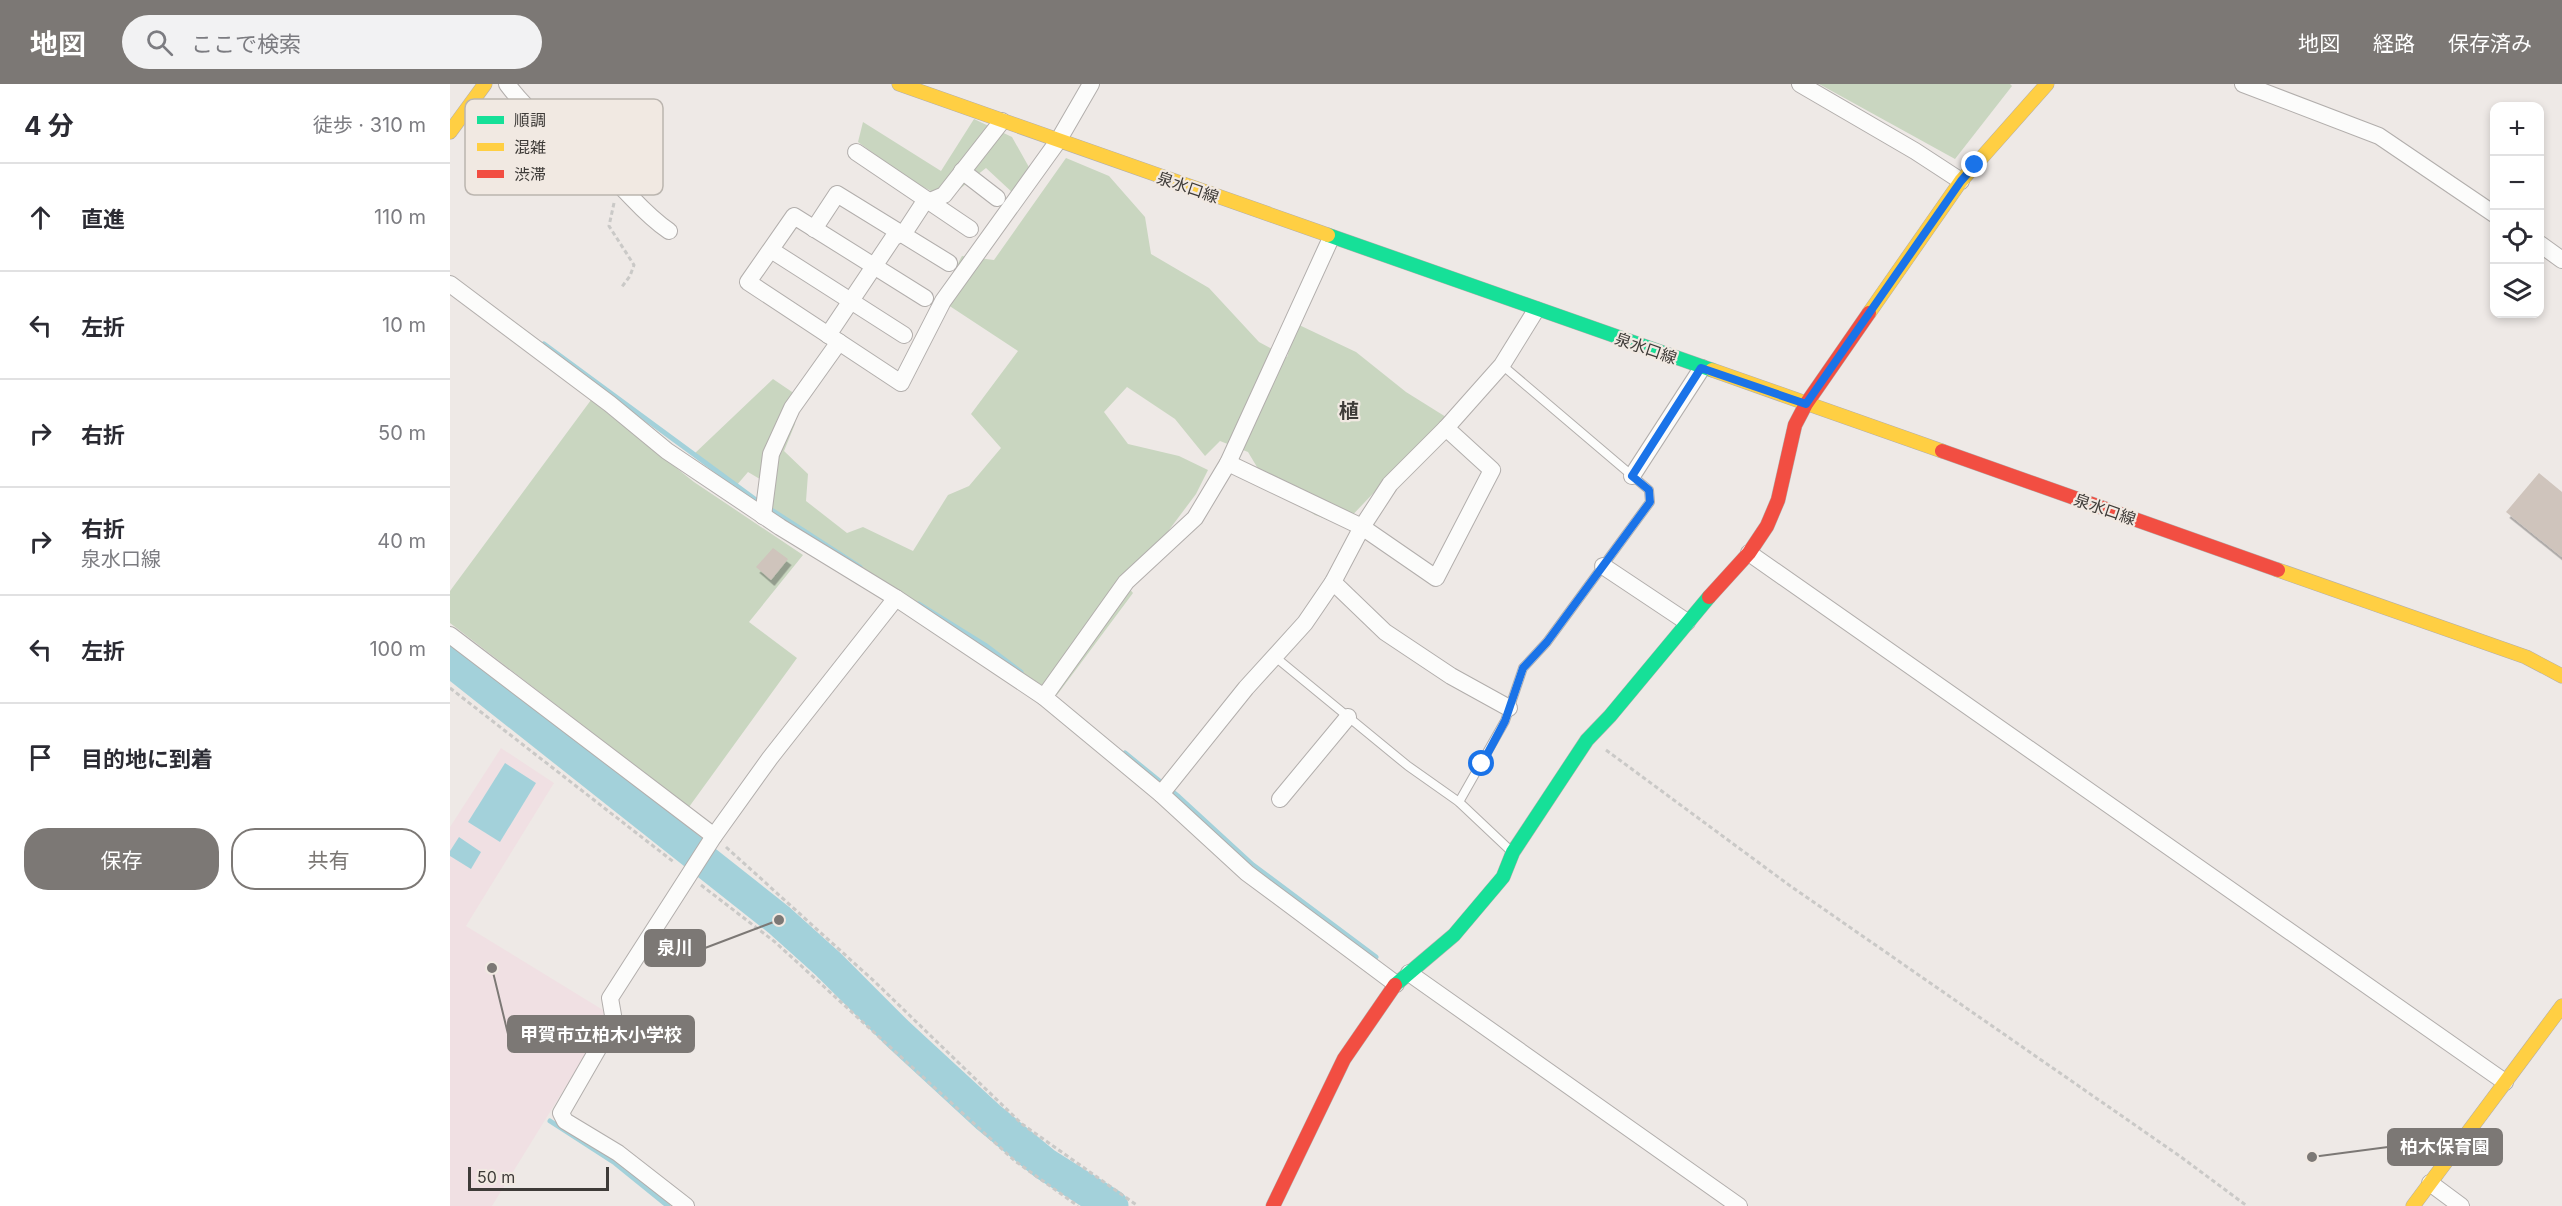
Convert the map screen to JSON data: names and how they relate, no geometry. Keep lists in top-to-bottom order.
{
  "streets": {
    "main road": ["泉水口線"]
  },
  "districts": ["植"],
  "places": ["泉川", "甲賀市立柏木小学校", "柏木保育園"],
  "legend": ["順調", "混雑", "渋滞"],
  "scale_bar": "50 m",
  "page": {
    "header": "地図",
    "search": "ここで検索",
    "nav": ["地図", "経路", "保存済み"],
    "heading": ["4 分", "徒歩 · 310 m"],
    "map_buttons": ["+", "−"],
    "list": [
      ["直進", "110 m"],
      ["左折", "10 m"],
      ["右折", "50 m"],
      ["右折", "泉水口線", "40 m"],
      ["左折", "100 m"],
      "目的地に到着"
    ],
    "buttons": ["保存", "共有"],
    "scale": "50 m"
  }
}
